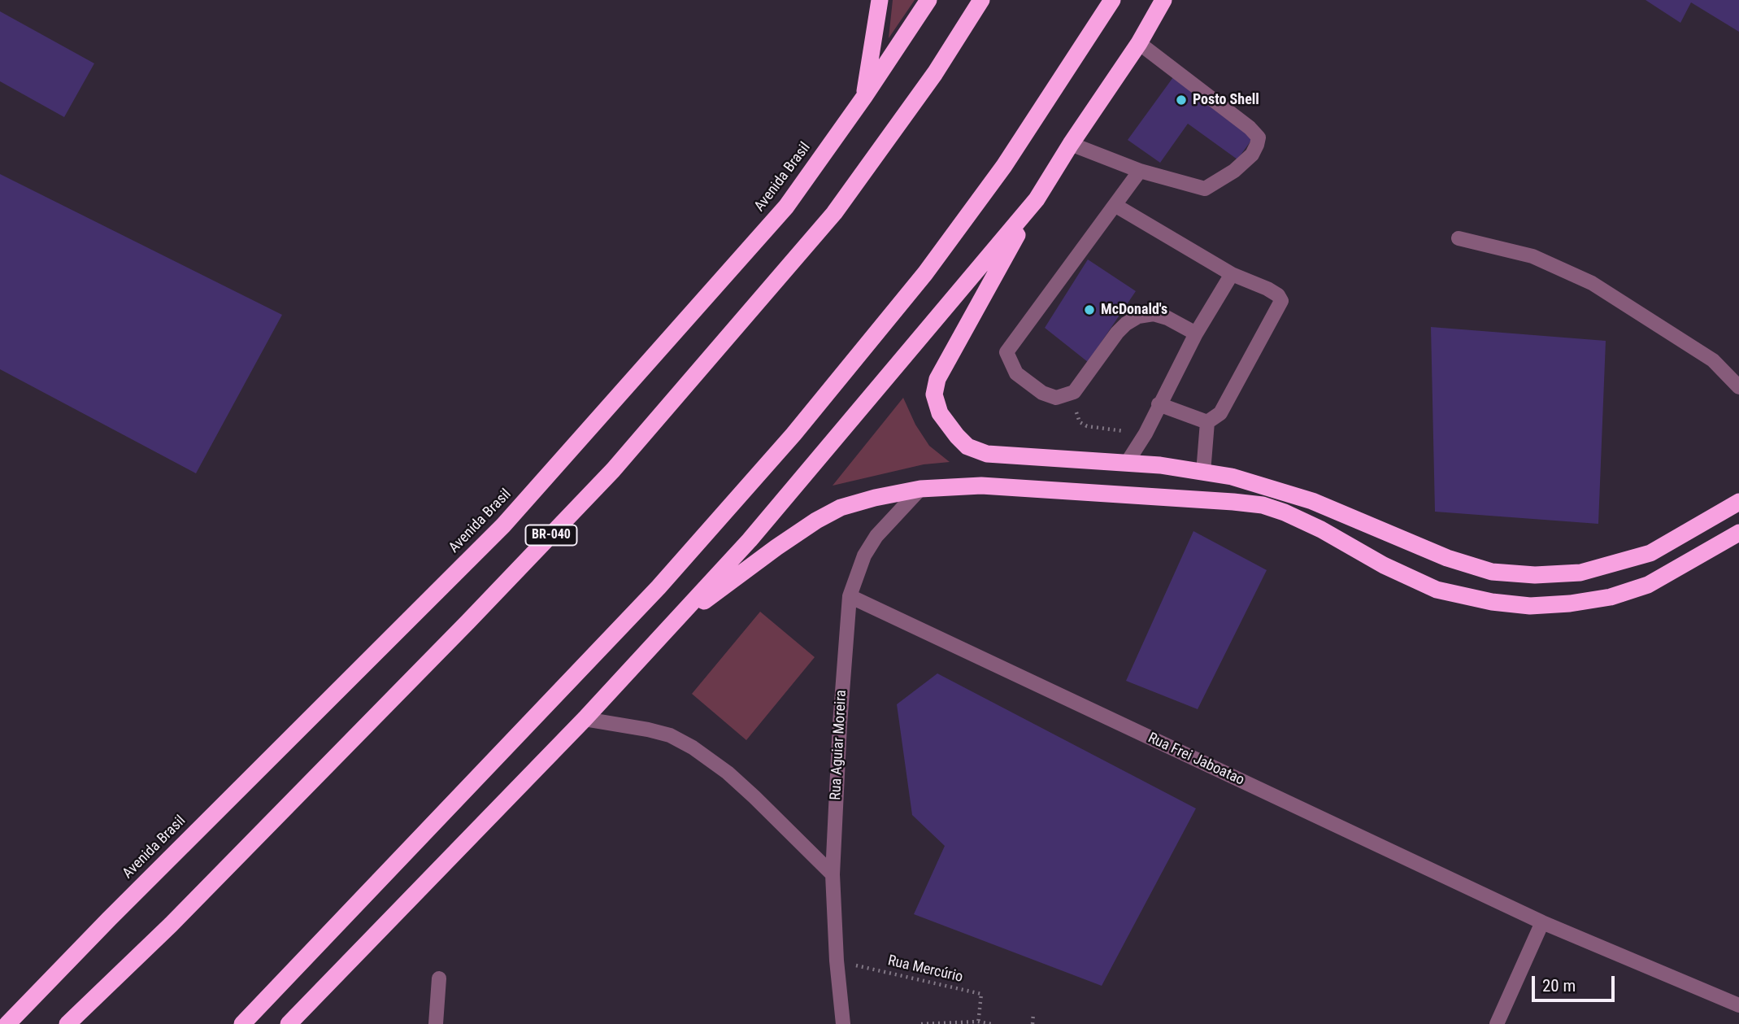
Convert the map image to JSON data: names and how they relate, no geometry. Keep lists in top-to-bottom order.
{
  "streets": {
    "highway": ["Avenida Brasil", "BR-040"],
    "street": ["Rua Aguiar Moreira", "Rua Frei Jaboatao"],
    "path": ["Rua Mercúrio"]
  },
  "crossings": [
    ["Rua Aguiar Moreira", "Rua Frei Jaboatao"],
    ["Rua Aguiar Moreira", "Rua Mercúrio"]
  ],
  "places": ["Posto Shell", "McDonald's"],
  "scale_bar": "20 m"
}
